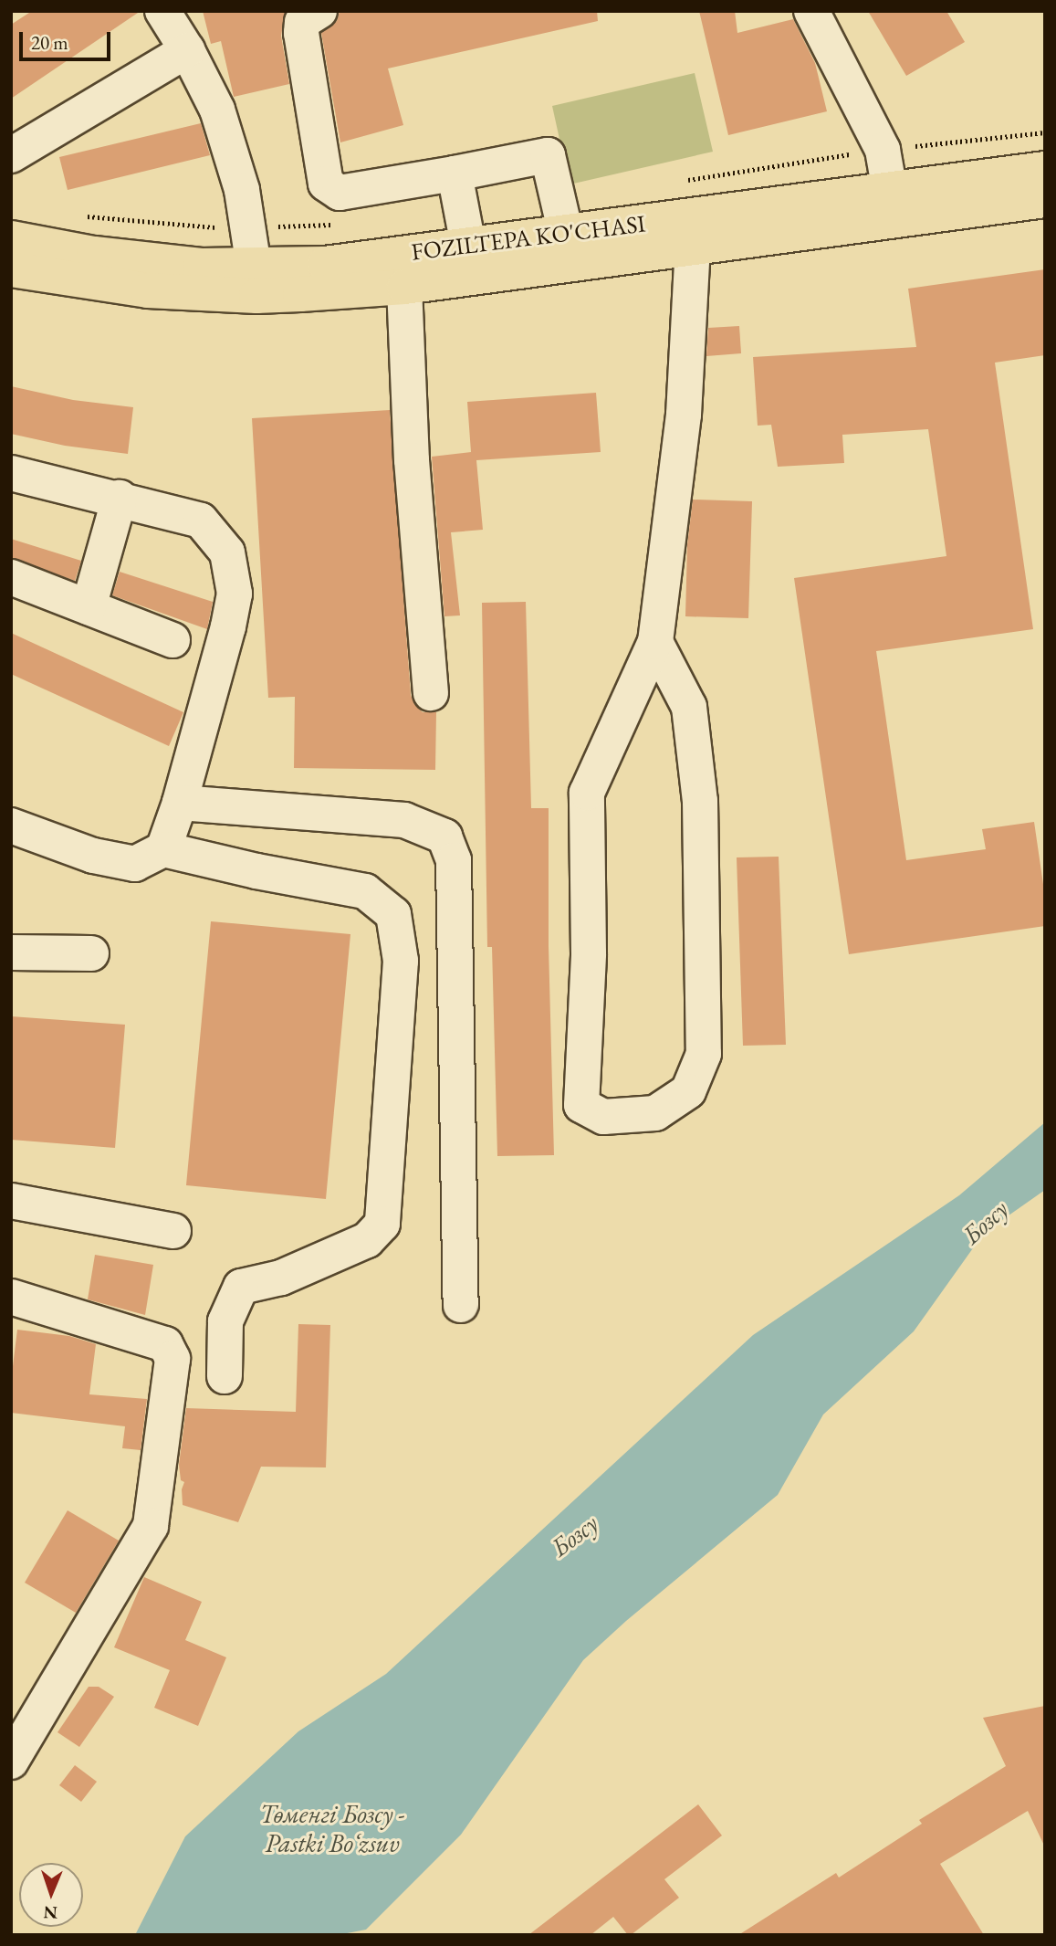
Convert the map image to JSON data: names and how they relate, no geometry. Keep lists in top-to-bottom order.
{
  "streets": {
    "main road": ["FOZILTEPA KO'CHASI"]
  },
  "water": ["Бозсу", "Төменгі Бозсу - Pastki Boʻzsuv"],
  "scale_bar": "20 m",
  "north": "bottom"
}
